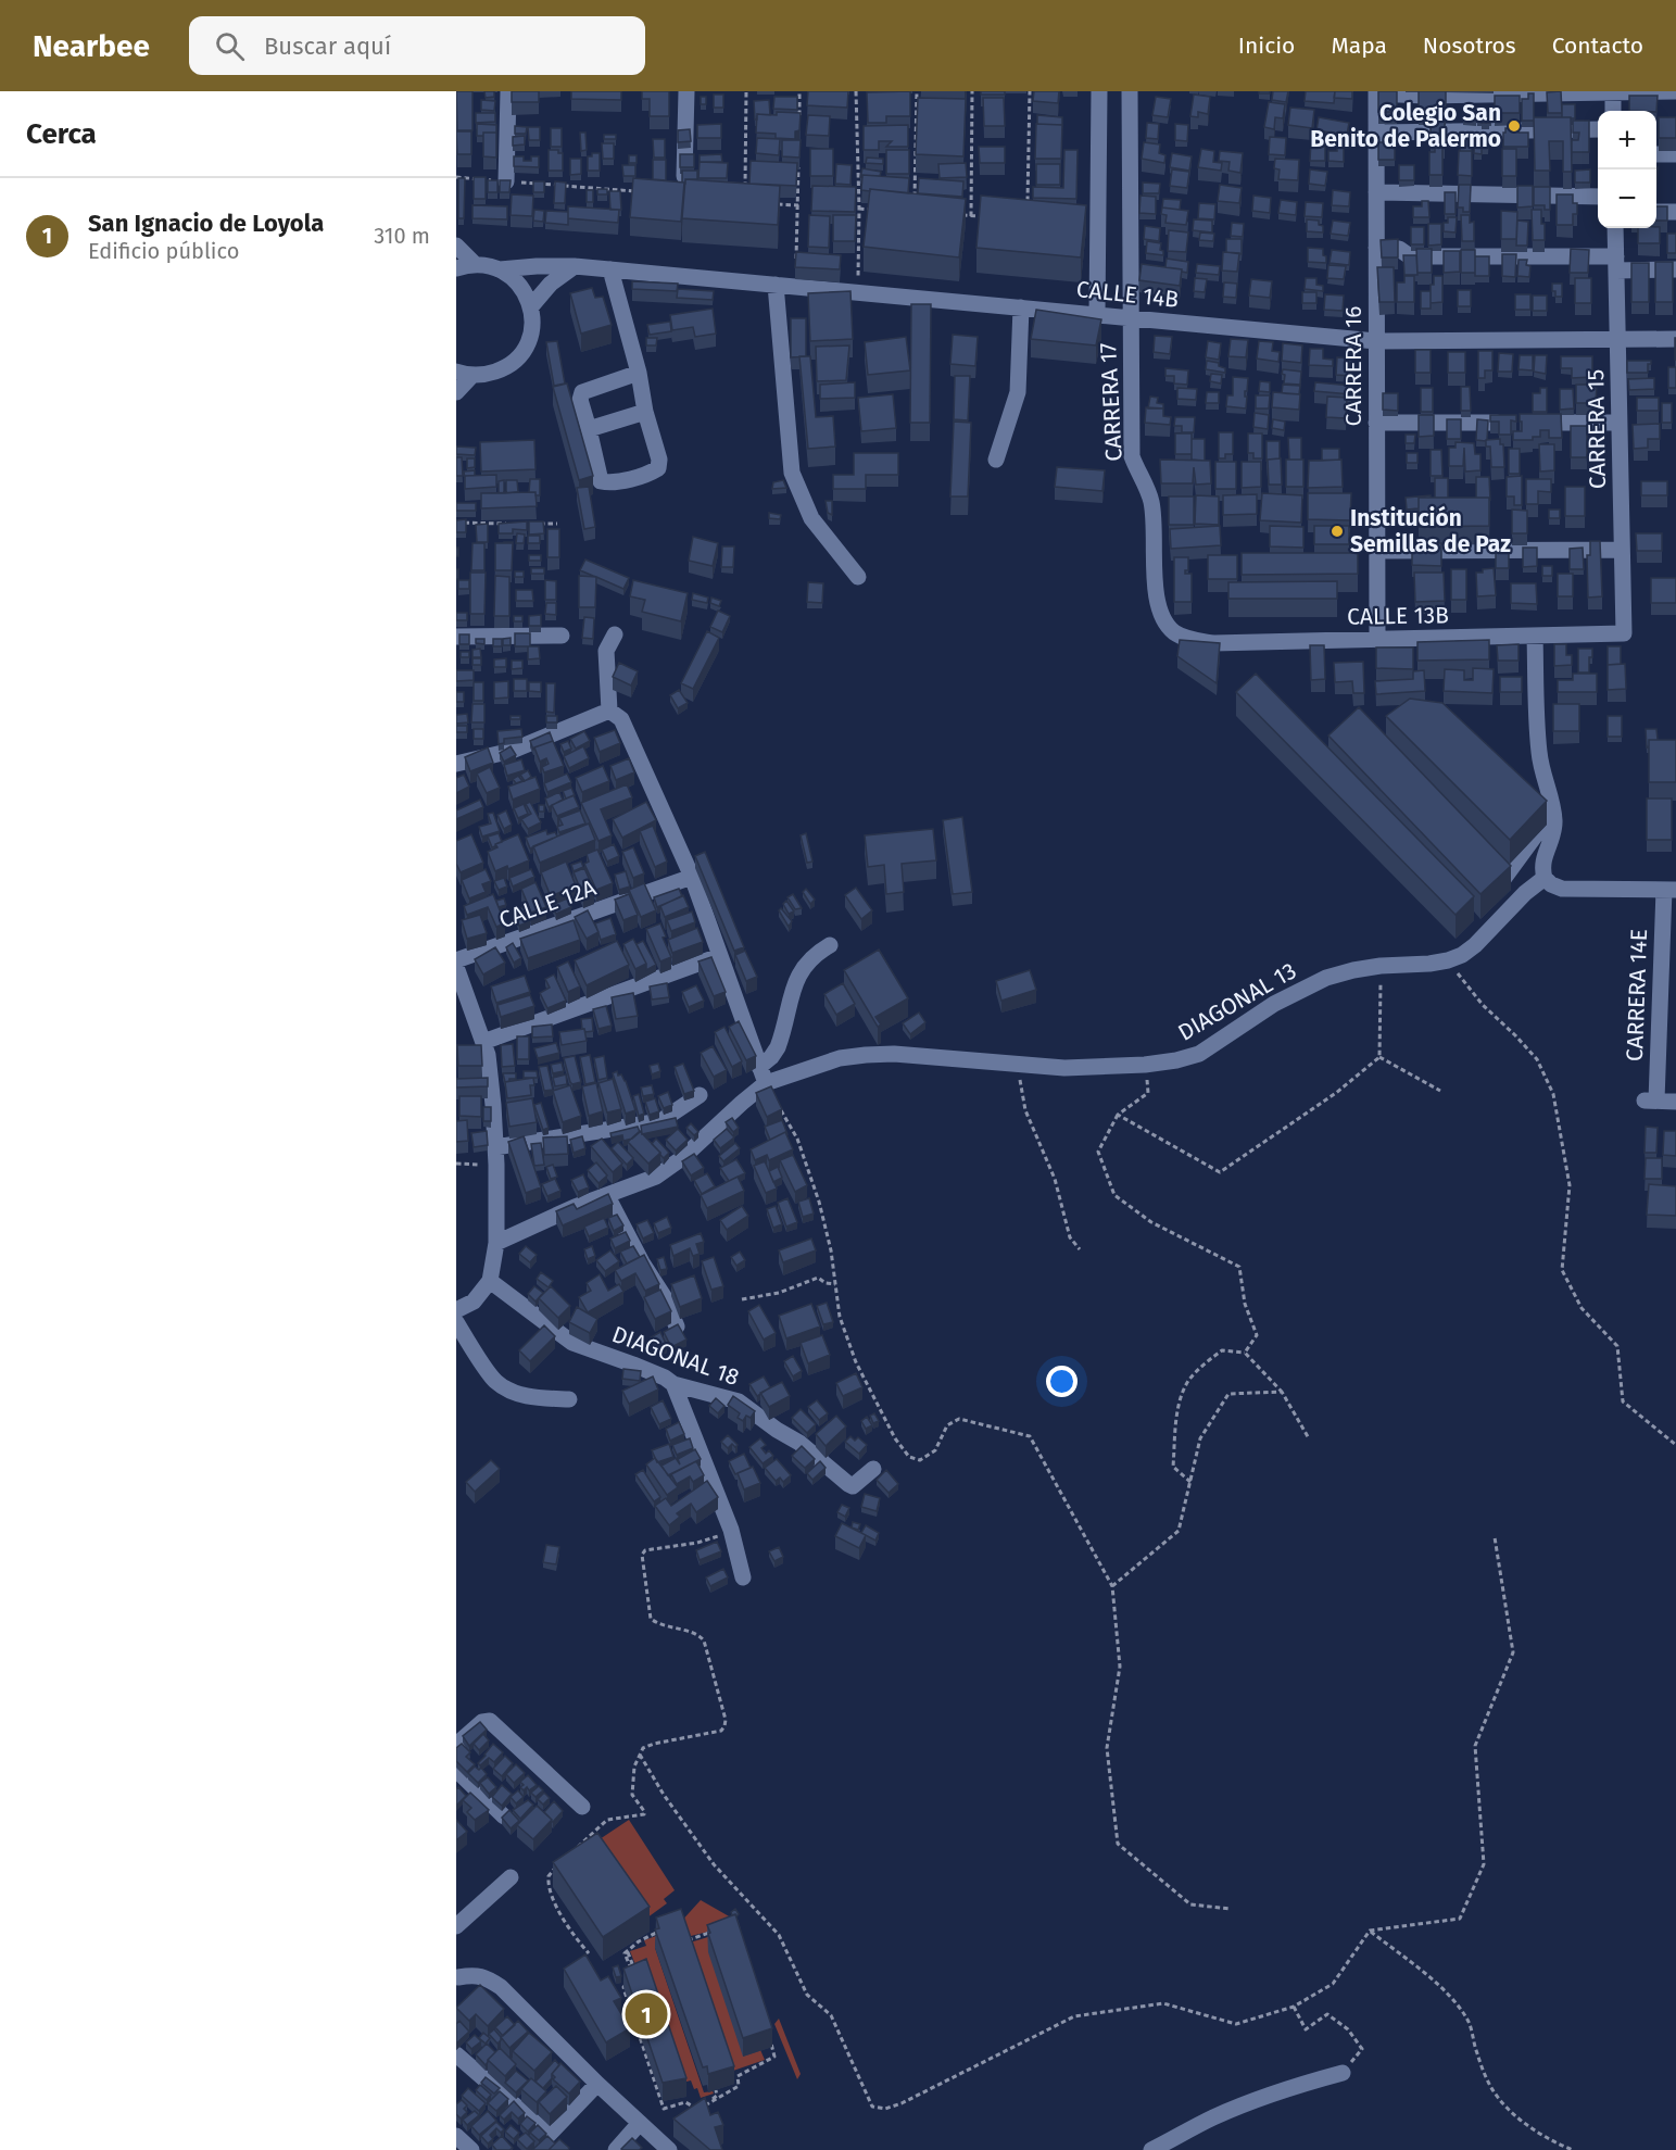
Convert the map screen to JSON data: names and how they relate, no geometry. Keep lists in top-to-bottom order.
{
  "streets": {
    "street": [
      "CALLE 14B",
      "CARRERA 16",
      "CARRERA 17",
      "CARRERA 15",
      "CALLE 13B",
      "CALLE 12A",
      "CARRERA 14E",
      "DIAGONAL 13",
      "DIAGONAL 18"
    ]
  },
  "crossings": [
    ["CALLE 14B", "CARRERA 16"],
    ["CALLE 14B", "CARRERA 17"],
    ["CALLE 14B", "CARRERA 15"],
    ["CARRERA 16", "CALLE 13B"],
    ["CARRERA 17", "CALLE 13B"],
    ["CARRERA 15", "CALLE 13B"]
  ],
  "places": ["Colegio San Benito de Palermo", "Institución Semillas de Paz"],
  "page": {
    "header": "Nearbee",
    "search": "Buscar aquí",
    "nav": [
      "Inicio",
      "Mapa",
      "Nosotros",
      "Contacto"
    ],
    "heading": "Cerca",
    "map_buttons": ["+", "−"],
    "list": [
      {
        "mark": "1",
        "name": "San Ignacio de Loyola",
        "note": "Edificio público",
        "value": "310 m"
      }
    ],
    "pins": "1"
  }
}
